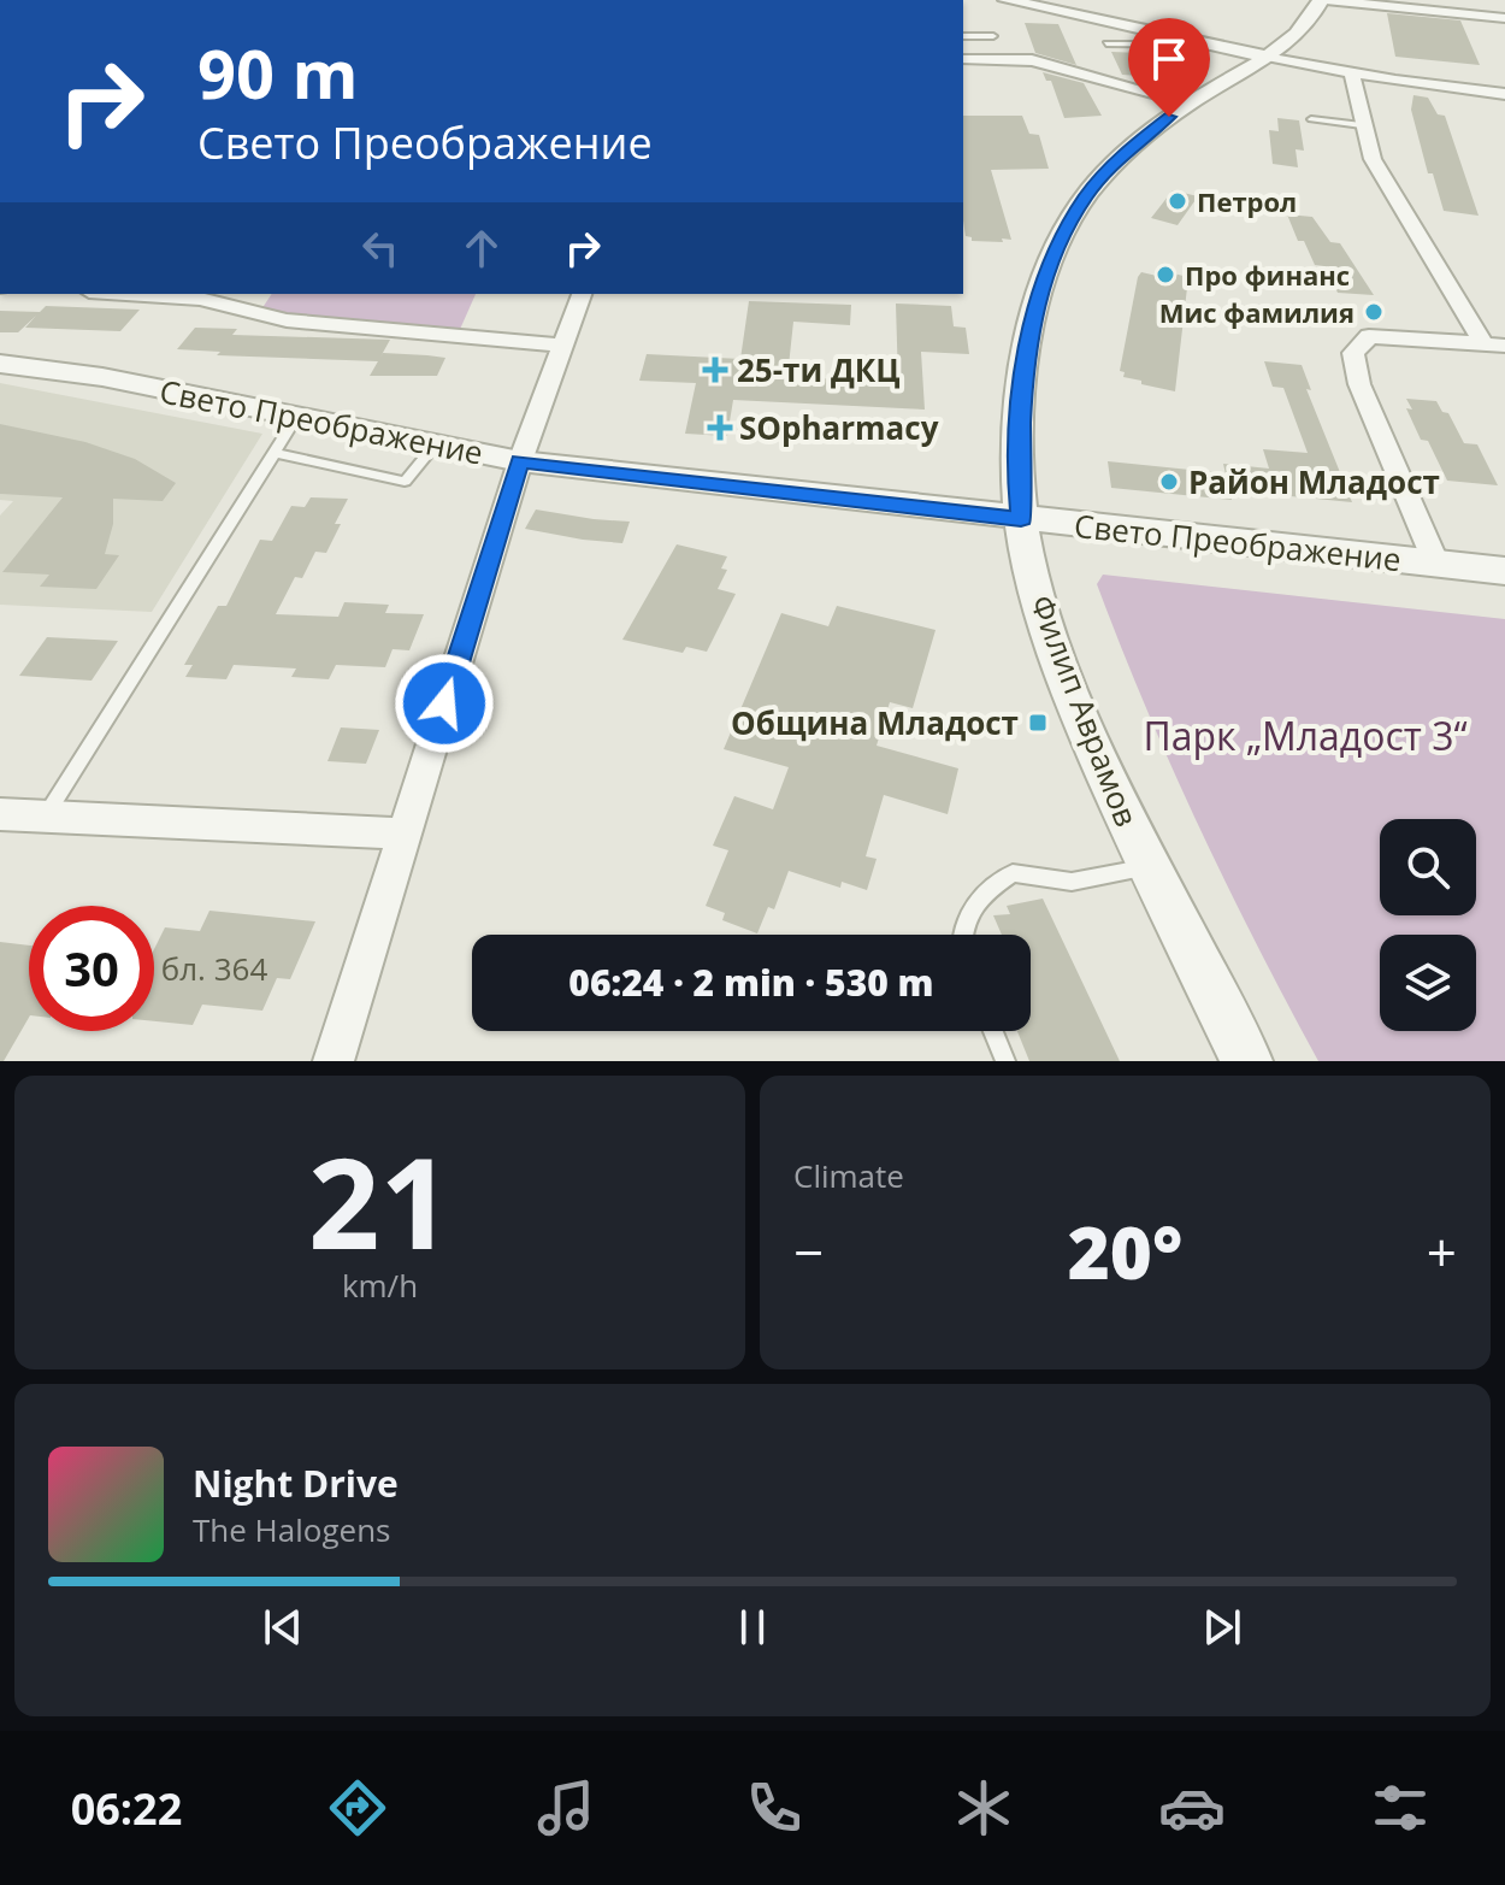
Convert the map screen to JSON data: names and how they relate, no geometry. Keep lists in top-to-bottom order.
{
  "streets": {
    "street": ["Свето Преображение", "Филип Аврамов"]
  },
  "crossings": [
    ["Свето Преображение", "Филип Аврамов"]
  ],
  "parks": ["Парк „Младост 3“"],
  "places": {
    "other": [
      "Петрол",
      "Про финанс",
      "Мис фамилия",
      "Район Младост"
    ],
    "health": ["25-ти ДКЦ", "SOpharmacy"],
    "transit": ["Община Младост"]
  },
  "house_numbers": ["бл. 364"],
  "page": {
    "turn": ["90 m", "Свето Преображение"],
    "limit": "30",
    "trip": "06:24 · 2 min · 530 m",
    "tile": [
      ["21", "km/h"],
      "Climate"
    ],
    "heat": ["−", "20°", "+"],
    "song": ["Night Drive", "The Halogens"],
    "tabs": "06:22"
  }
}
